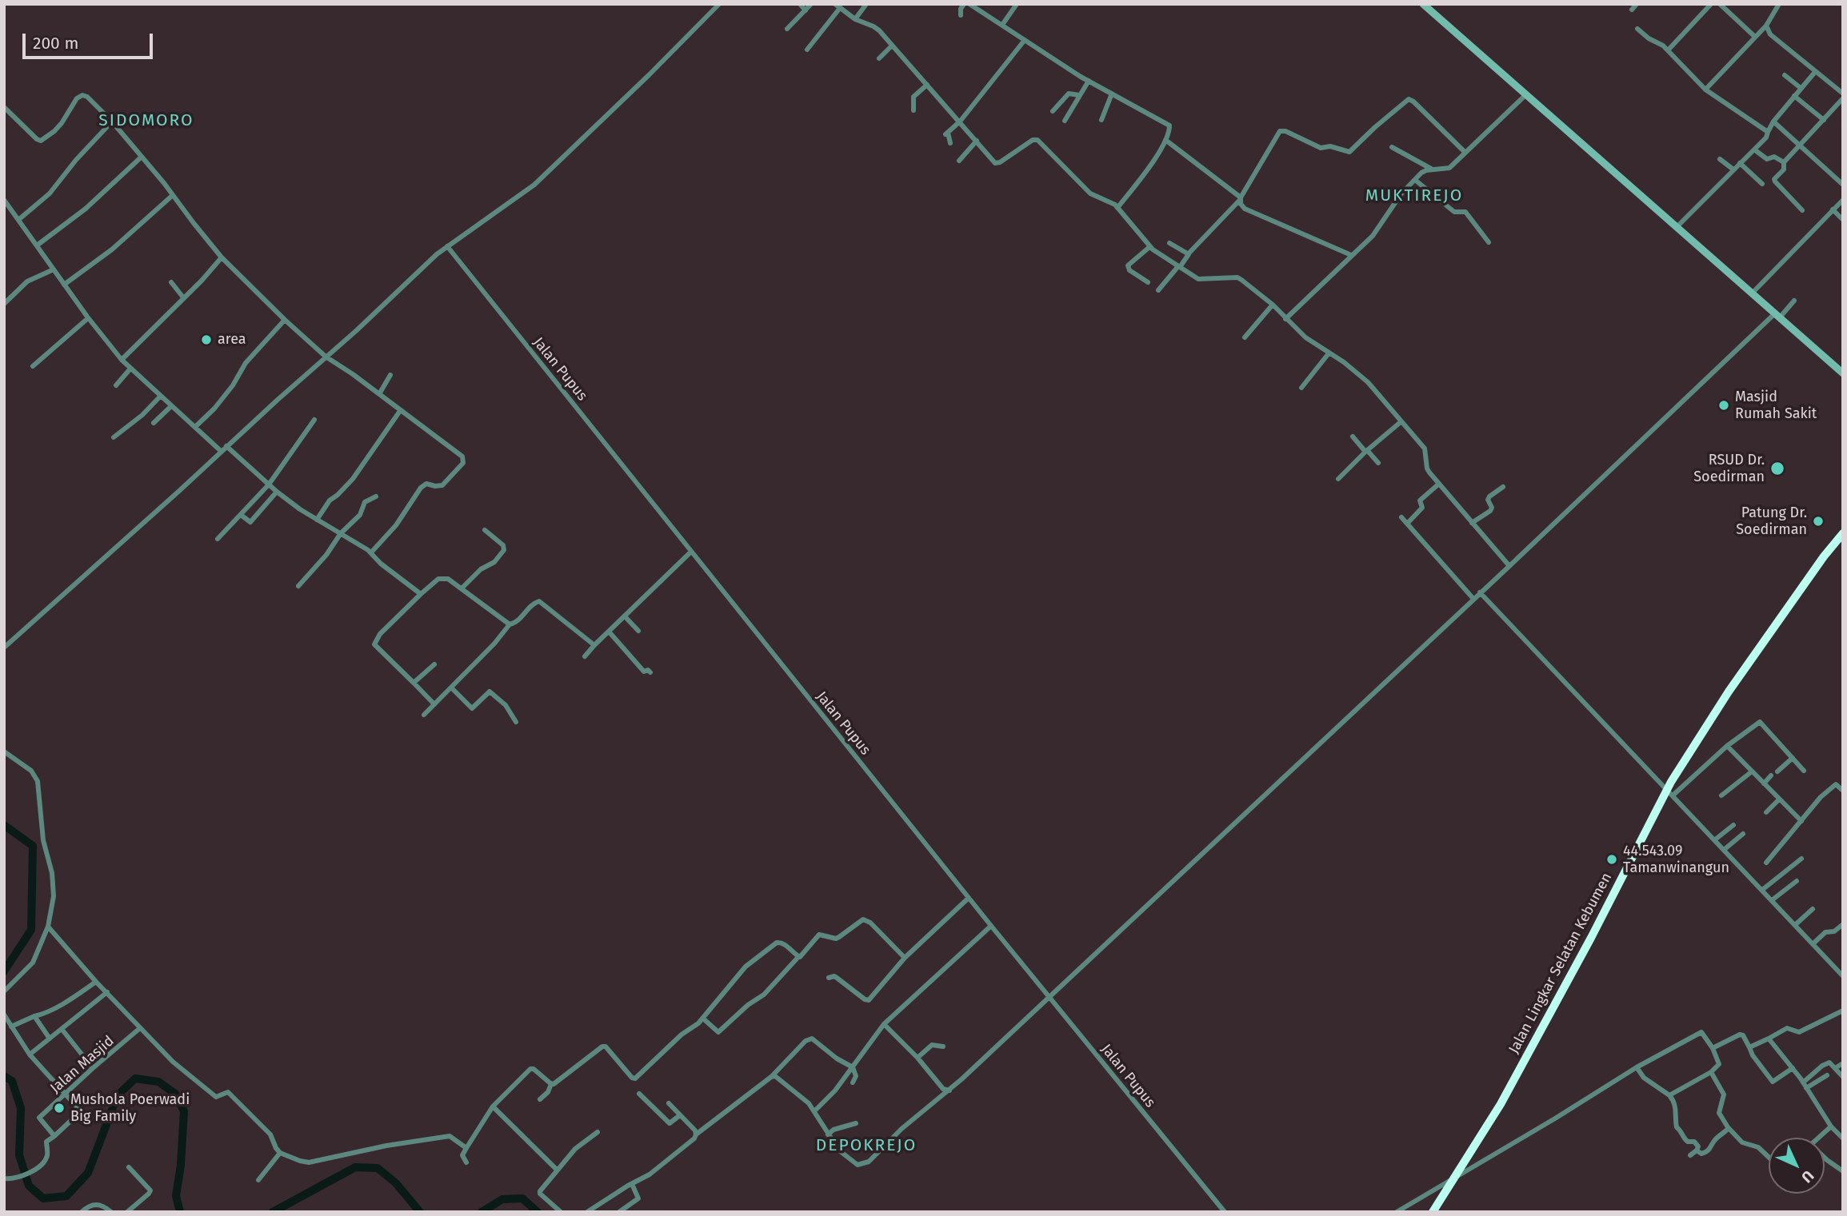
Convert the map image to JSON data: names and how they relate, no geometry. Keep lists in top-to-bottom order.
{
  "streets": {
    "highway": ["Jalan Lingkar Selatan Kebumen"],
    "street": ["Jalan Pupus", "Jalan Masjid"]
  },
  "districts": ["SIDOMORO", "MUKTIREJO", "DEPOKREJO"],
  "places": [
    "area",
    "Masjid Rumah Sakit",
    "RSUD Dr. Soedirman",
    "Patung Dr. Soedirman",
    "44.543.09 Tamanwinangun",
    "Mushola Poerwadi Big Family"
  ],
  "scale_bar": "200 m",
  "north": "bottom right"
}
